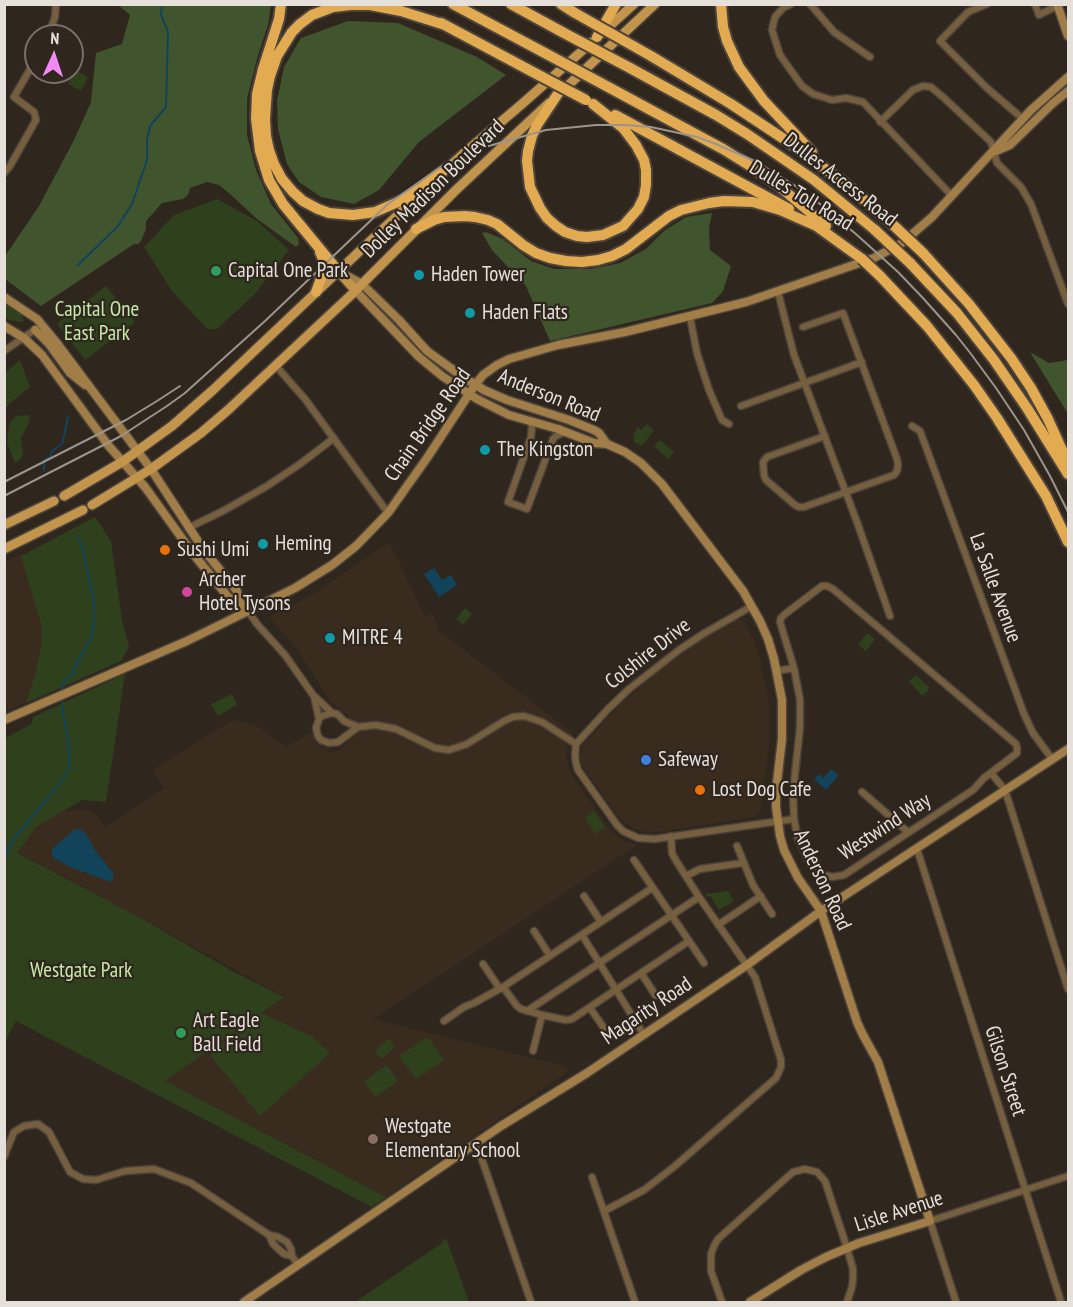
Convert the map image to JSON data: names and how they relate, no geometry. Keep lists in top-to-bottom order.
{
  "streets": {
    "highway": ["Dulles Access Road", "Dulles Toll Road"],
    "main road": ["Dolley Madison Boulevard"],
    "street": [
      "Anderson Road",
      "Chain Bridge Road",
      "La Salle Avenue",
      "Colshire Drive",
      "Westwind Way",
      "Magarity Road",
      "Gilson Street",
      "Lisle Avenue"
    ]
  },
  "crossings": [
    ["Dulles Access Road", "Dulles Toll Road"],
    ["Dolley Madison Boulevard", "Anderson Road"],
    ["Anderson Road", "Chain Bridge Road"],
    ["Anderson Road", "Colshire Drive"],
    ["Anderson Road", "Magarity Road"],
    ["Anderson Road", "Lisle Avenue"],
    ["La Salle Avenue", "Magarity Road"],
    ["Magarity Road", "Gilson Street"],
    ["Gilson Street", "Lisle Avenue"]
  ],
  "parks": ["Capital One East Park", "Westgate Park"],
  "places": [
    "Capital One Park",
    "Haden Tower",
    "Haden Flats",
    "The Kingston",
    "Heming",
    "Sushi Umi",
    "Archer Hotel Tysons",
    "MITRE 4",
    "Safeway",
    "Lost Dog Cafe",
    "Art Eagle Ball Field",
    "Westgate Elementary School"
  ],
  "north": "top"
}
